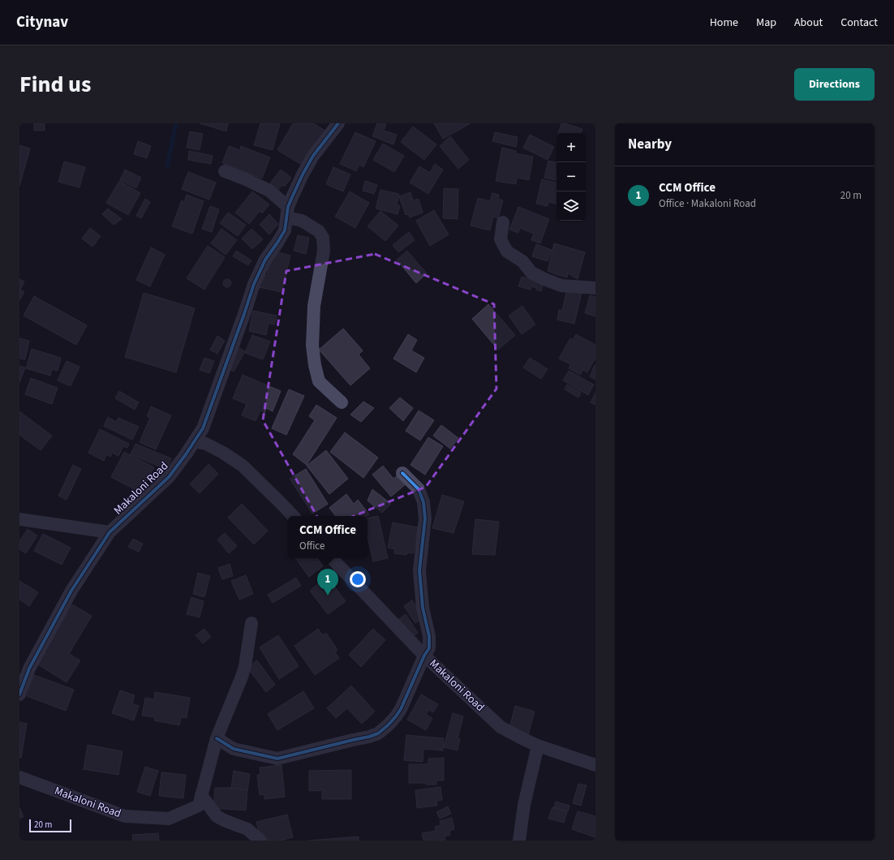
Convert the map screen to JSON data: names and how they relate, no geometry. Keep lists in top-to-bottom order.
{
  "streets": {
    "street": ["Makaloni Road"]
  },
  "scale_bar": "20 m",
  "page": {
    "header": "Citynav",
    "nav": [
      "Home",
      "Map",
      "About",
      "Contact"
    ],
    "title": "Find us",
    "buttons": "Directions",
    "heading": "Nearby",
    "map_buttons": ["+", "−"],
    "list": [
      {
        "mark": "1",
        "name": "CCM Office",
        "note": "Office · Makaloni Road",
        "value": "20 m"
      }
    ],
    "popup": ["CCM Office", "Office"],
    "pins": "1",
    "scale": "20 m"
  }
}
